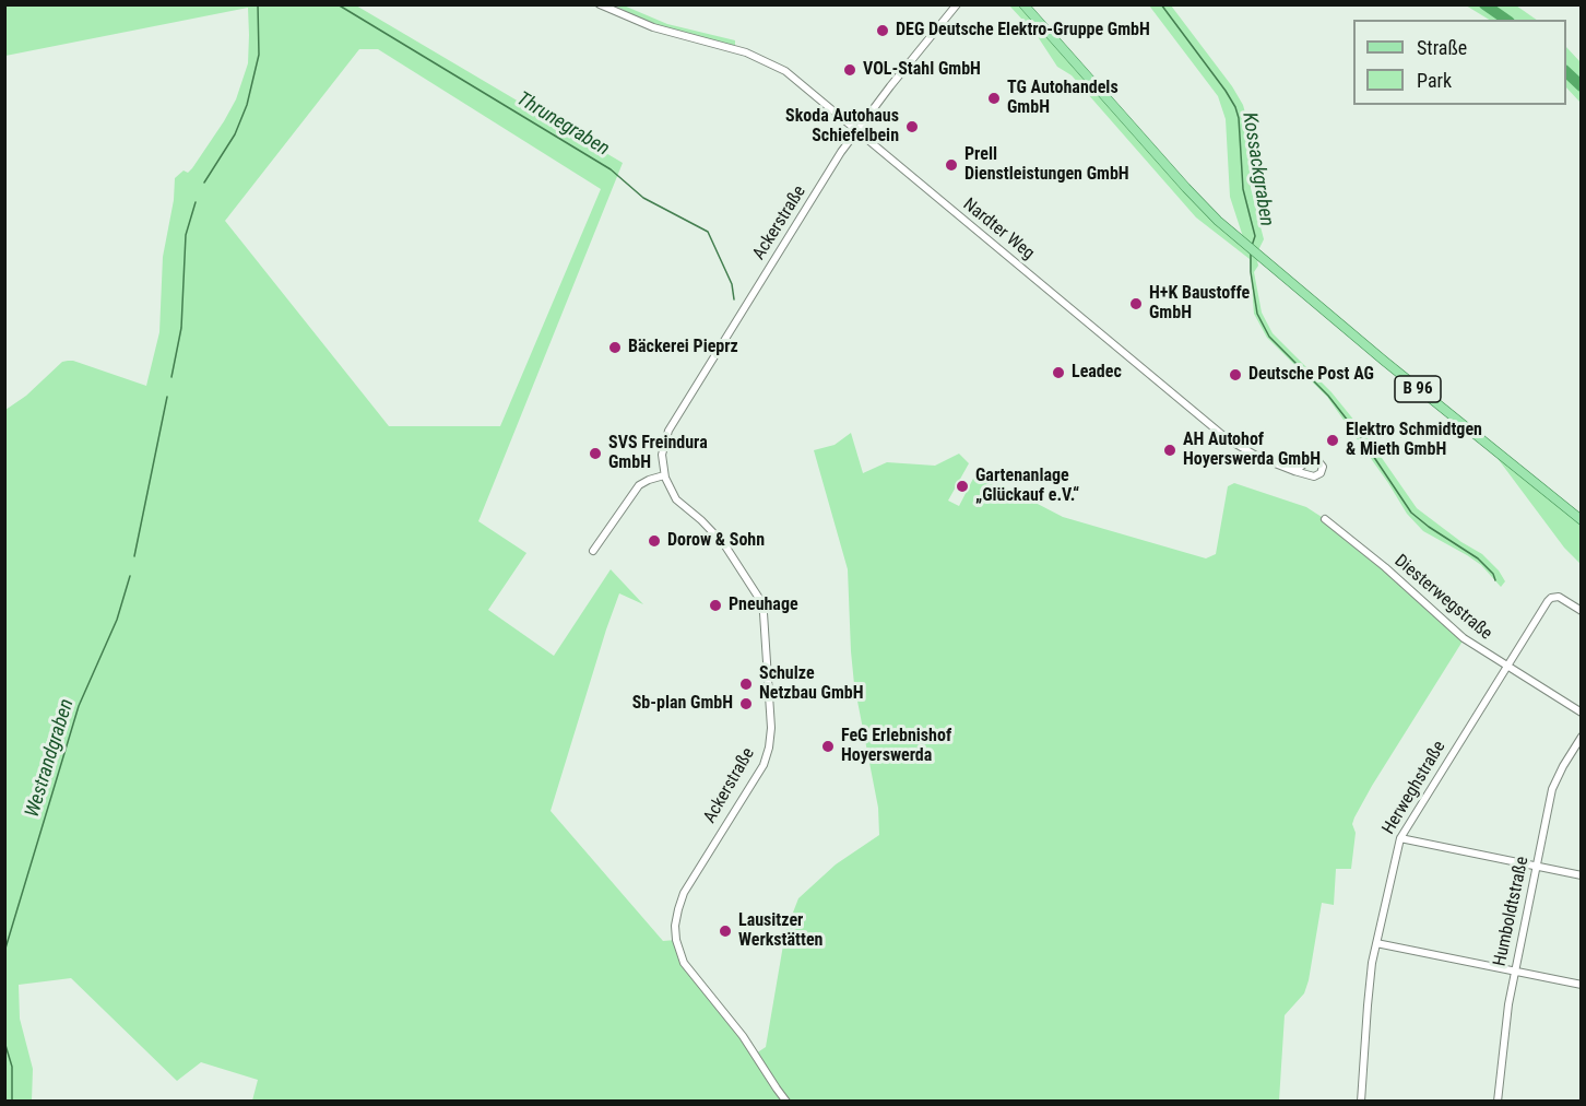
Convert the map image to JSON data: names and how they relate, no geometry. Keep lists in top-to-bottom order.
{
  "streets": {
    "main road": ["B 96"],
    "street": [
      "Ackerstraße",
      "Nardter Weg",
      "Diesterwegstraße",
      "Herweghstraße",
      "Humboldtstraße"
    ]
  },
  "crossings": [
    ["Ackerstraße", "Nardter Weg"],
    ["Diesterwegstraße", "Herweghstraße"]
  ],
  "water": ["Thrunegraben", "Kossackgraben", "Westrandgraben"],
  "places": [
    "DEG Deutsche Elektro-Gruppe GmbH",
    "VOL-Stahl GmbH",
    "TG Autohandels GmbH",
    "Skoda Autohaus Schiefelbein",
    "Prell Dienstleistungen GmbH",
    "H+K Baustoffe GmbH",
    "Bäckerei Pieprz",
    "Leadec",
    "Deutsche Post AG",
    "Elektro Schmidtgen & Mieth GmbH",
    "AH Autohof Hoyerswerda GmbH",
    "SVS Freindura GmbH",
    "Gartenanlage „Glückauf e.V.“",
    "Dorow & Sohn",
    "Pneuhage",
    "Schulze Netzbau GmbH",
    "Sb-plan GmbH",
    "FeG Erlebnishof Hoyerswerda",
    "Lausitzer Werkstätten"
  ],
  "legend": ["Straße", "Park"]
}
